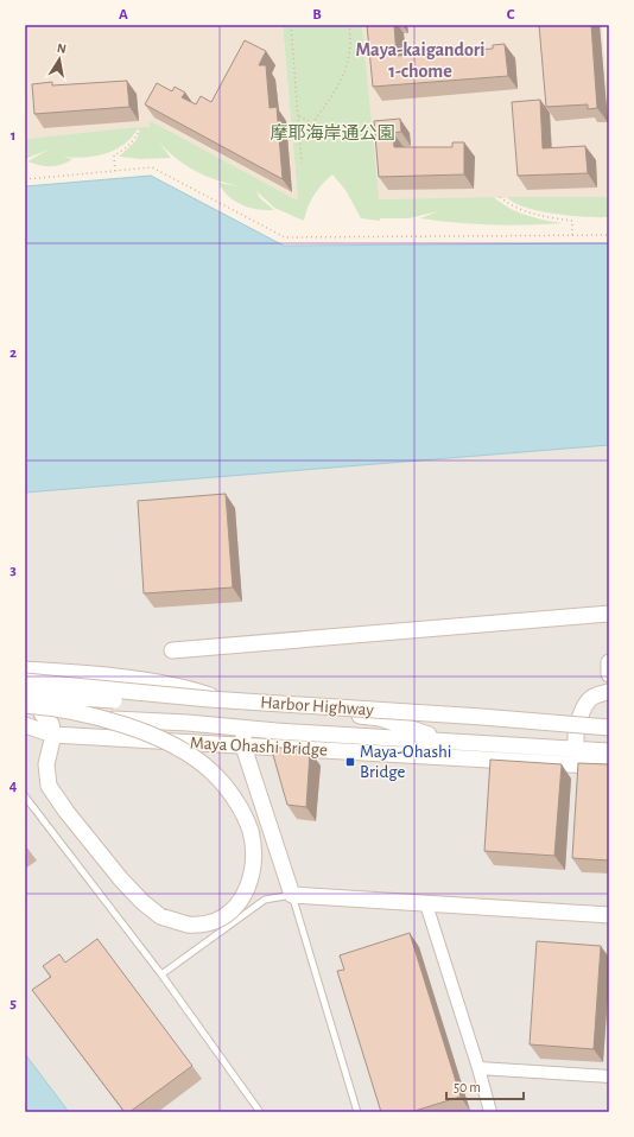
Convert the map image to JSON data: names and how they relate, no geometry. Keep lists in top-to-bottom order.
{
  "streets": {
    "street": ["Harbor Highway", "Maya Ohashi Bridge"]
  },
  "districts": ["Maya-kaigandori 1-chome"],
  "parks": ["摩耶海岸通公園"],
  "places": {
    "transit": ["Maya-Ohashi Bridge"]
  },
  "scale_bar": "50 m",
  "north": "top",
  "grid": {
    "columns": ["A", "B", "C"],
    "rows": [
      "1",
      "2",
      "3",
      "4",
      "5"
    ]
  }
}
